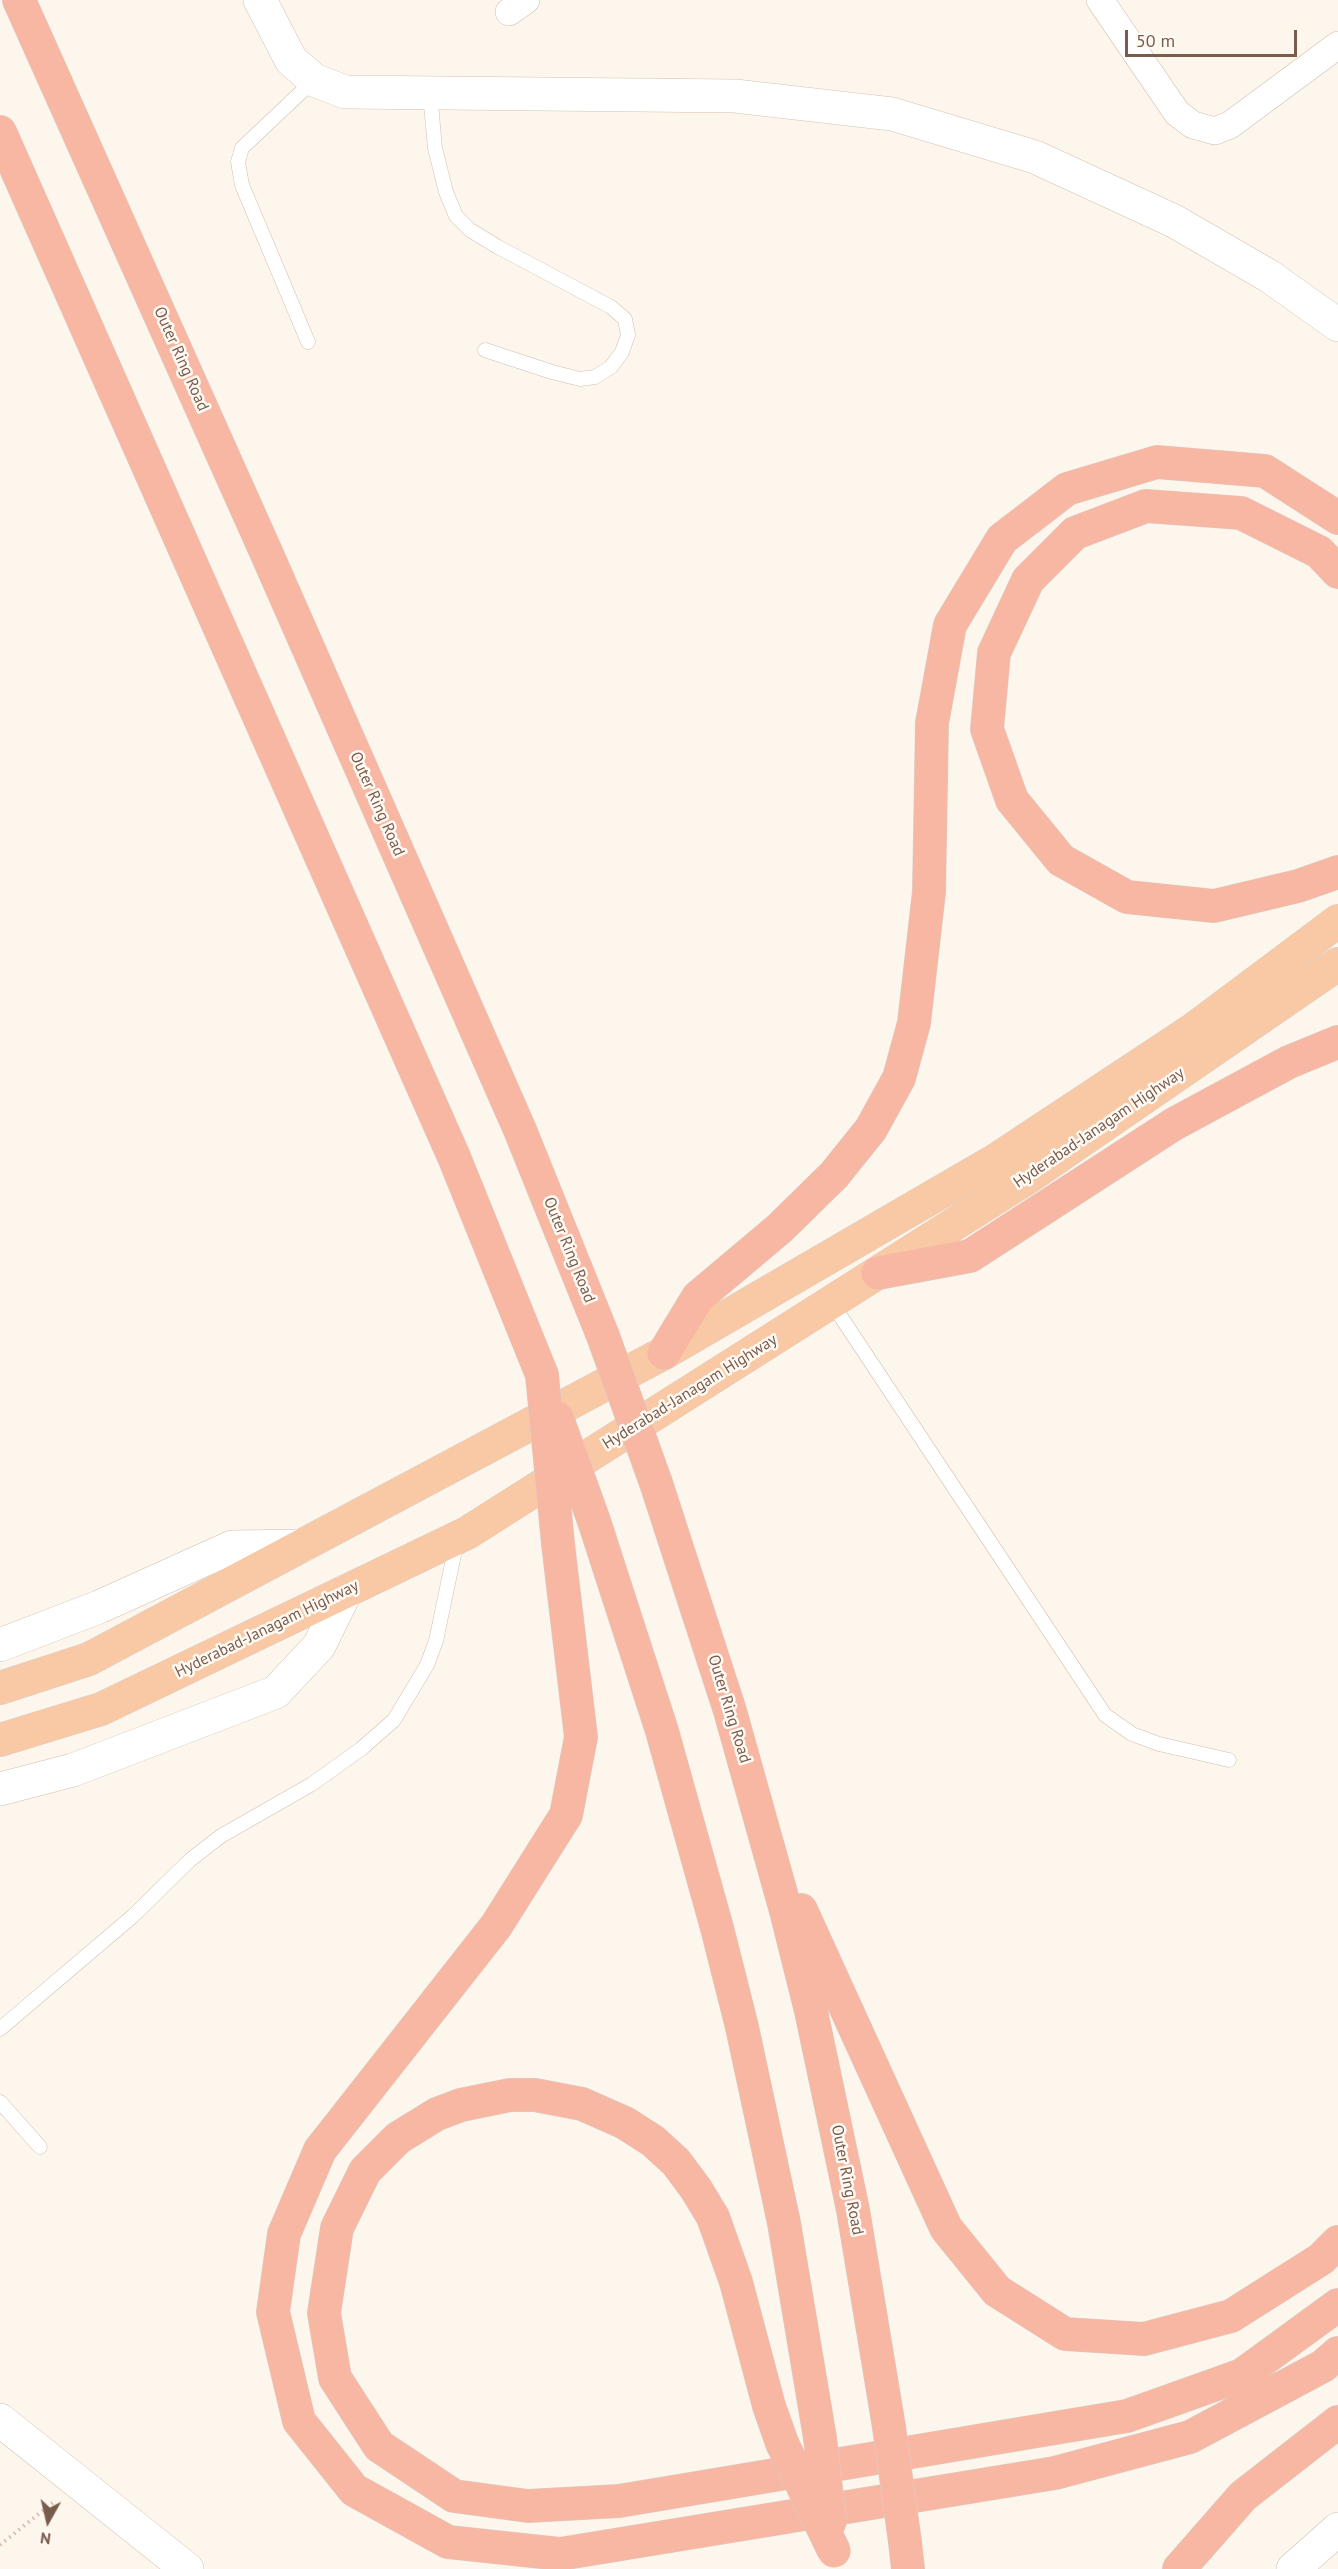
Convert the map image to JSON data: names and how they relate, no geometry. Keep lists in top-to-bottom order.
{
  "streets": {
    "highway": ["Outer Ring Road", "Hyderabad-Janagam Highway"]
  },
  "scale_bar": "50 m",
  "north": "bottom"
}
